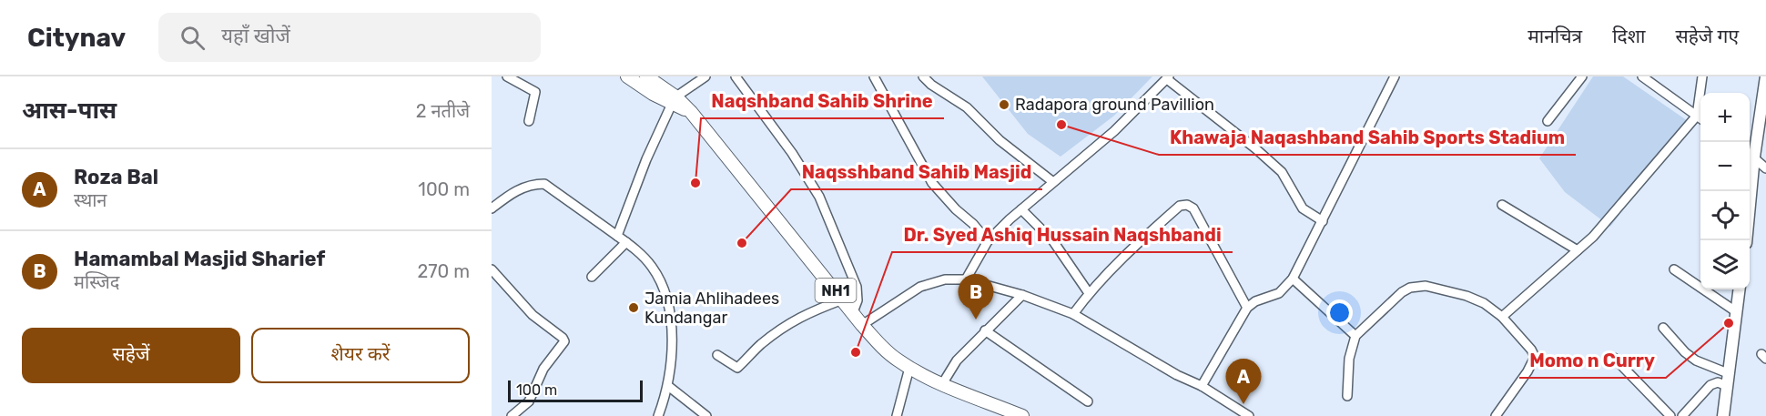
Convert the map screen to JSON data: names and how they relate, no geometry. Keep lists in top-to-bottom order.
{
  "streets": {
    "highway": ["NH1"]
  },
  "places": [
    "Radapora ground Pavillion",
    "Khawaja Naqashband Sahib Sports Stadium",
    "Naqshband Sahib Shrine",
    "Naqsshband Sahib Masjid",
    "Jamia Ahlihadees Kundangar",
    "Momo n Curry",
    "Dr. Syed Ashiq Hussain Naqshbandi"
  ],
  "scale_bar": "100 m",
  "page": {
    "header": "Citynav",
    "search": "यहाँ खोजें",
    "nav": ["मानचित्र", "दिशा", "सहेजे गए"],
    "heading": ["आस-पास", "2 नतीजे"],
    "map_buttons": ["+", "−"],
    "list": [
      {
        "mark": "A",
        "name": "Roza Bal",
        "note": "स्थान",
        "value": "100 m"
      },
      {
        "mark": "B",
        "name": "Hamambal Masjid Sharief",
        "note": "मस्जिद",
        "value": "270 m"
      }
    ],
    "pins": ["B", "A"],
    "buttons": ["सहेजें", "शेयर करें"],
    "scale": "100 m"
  }
}
